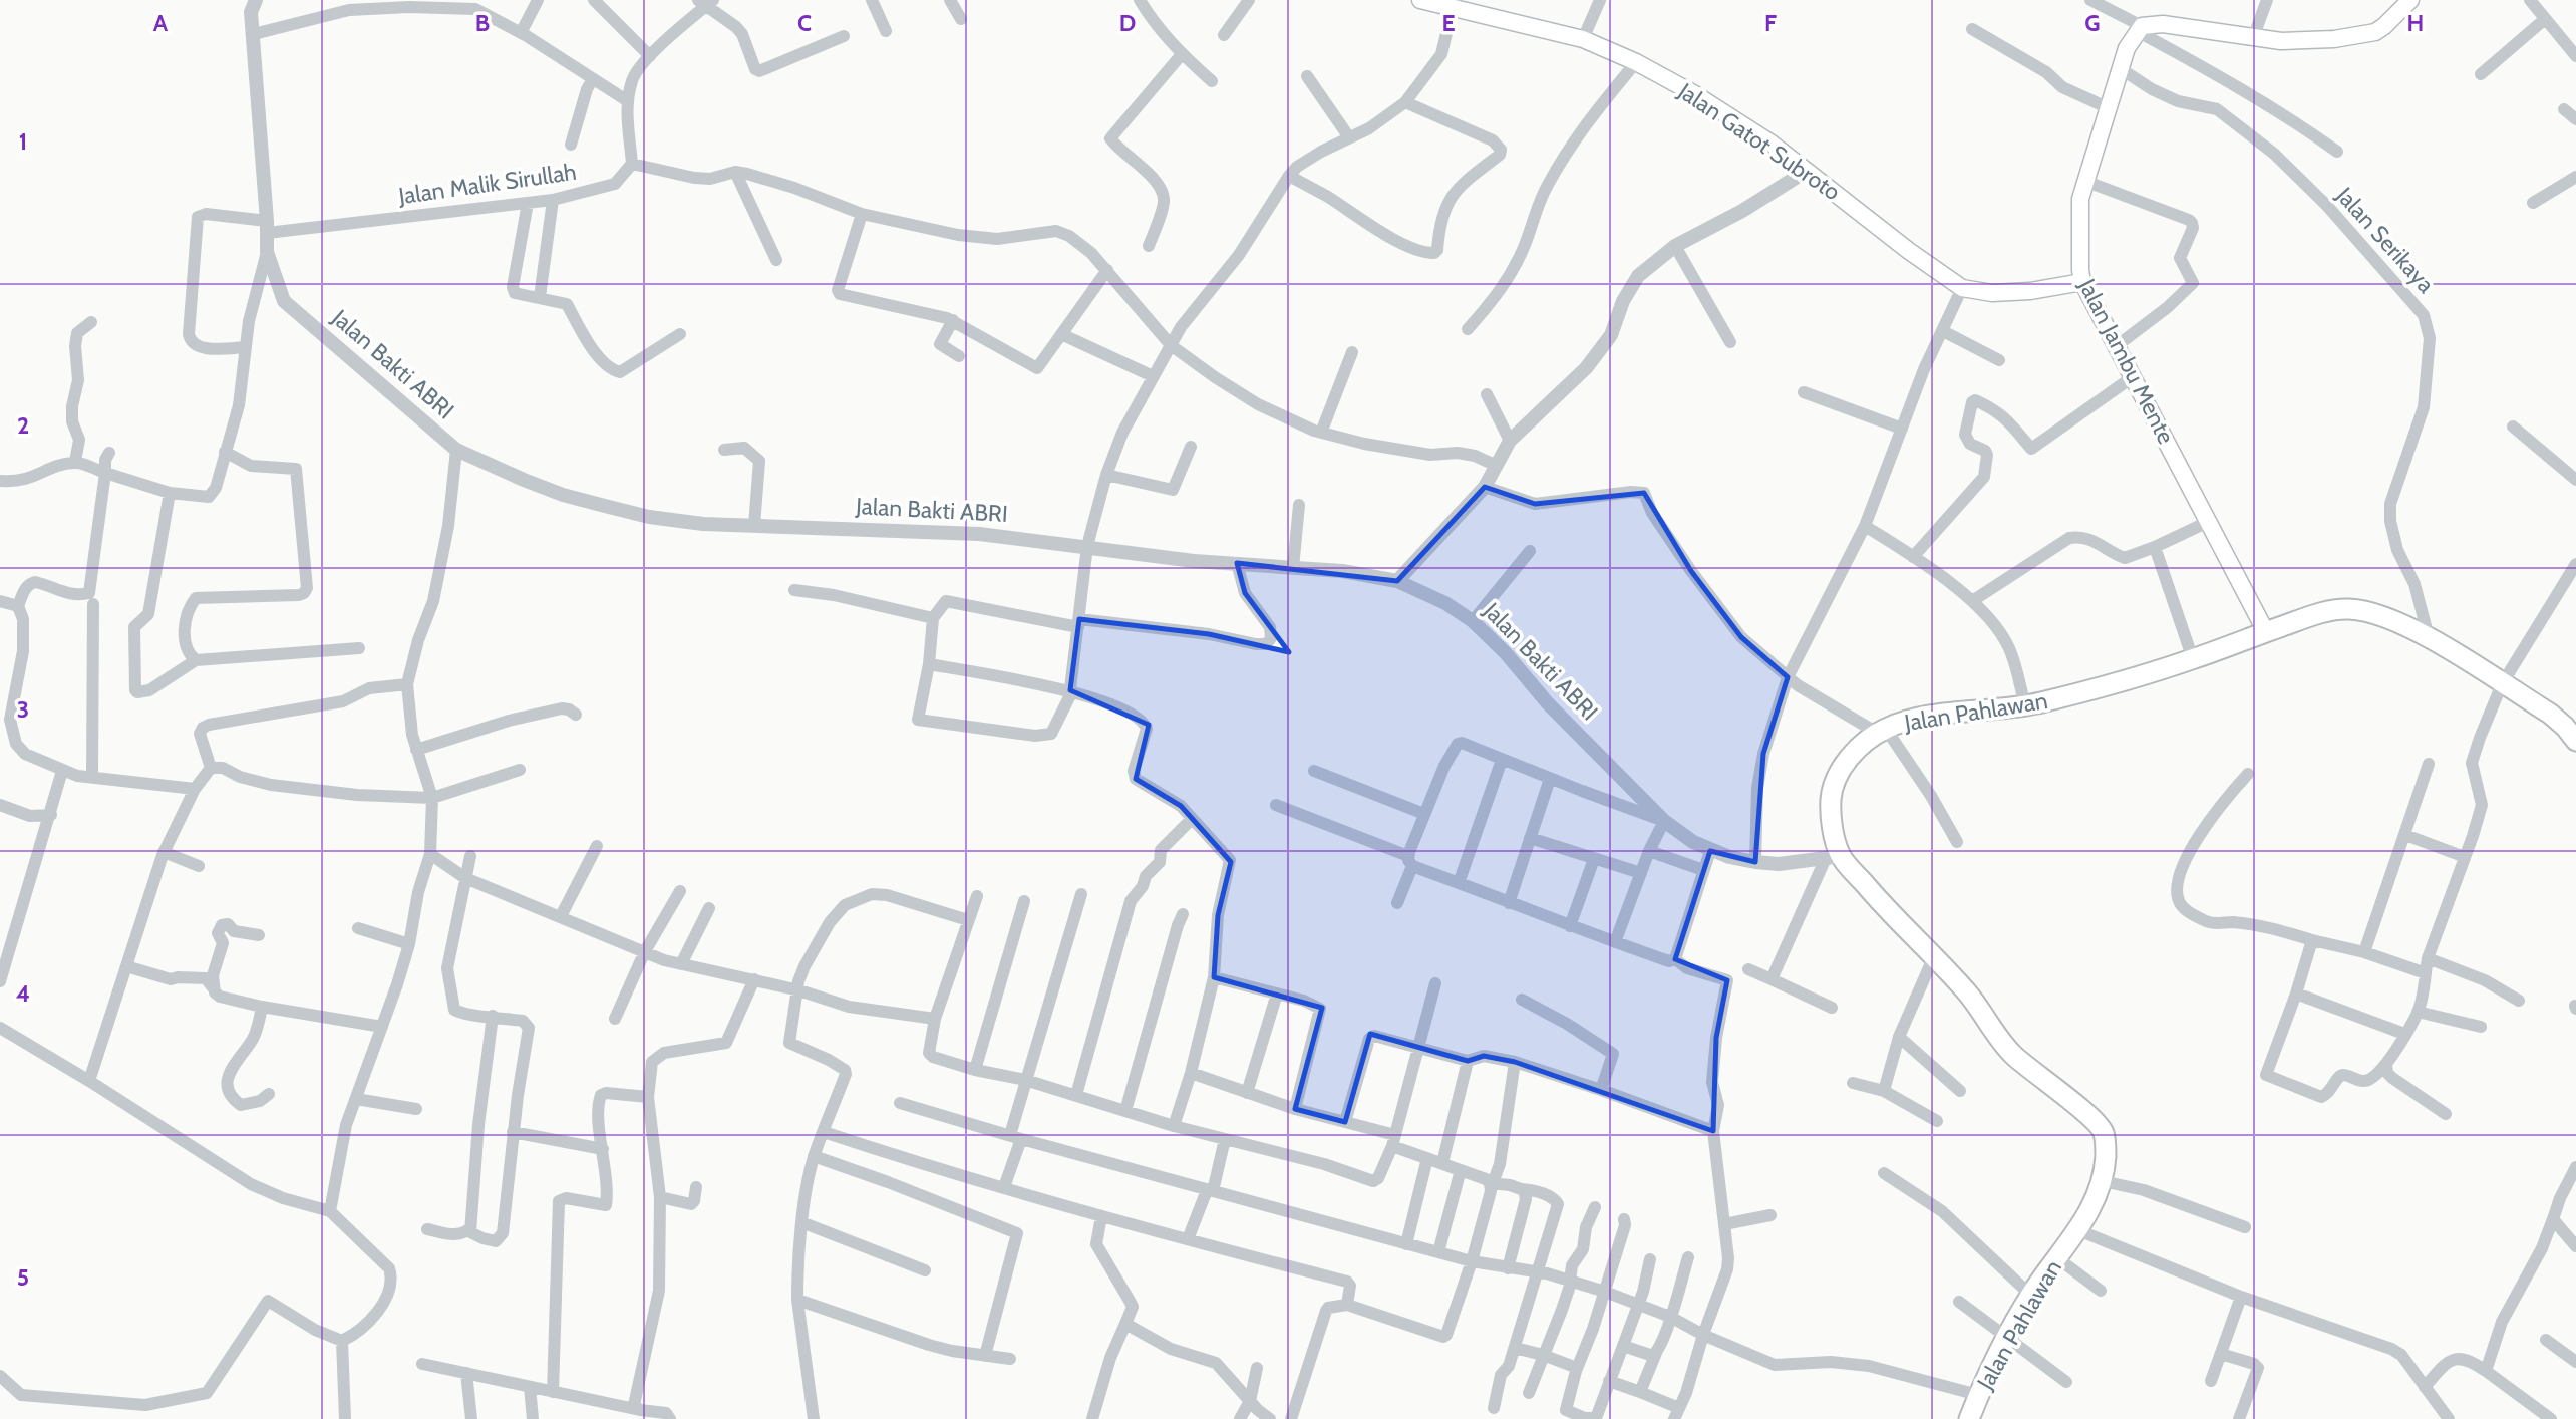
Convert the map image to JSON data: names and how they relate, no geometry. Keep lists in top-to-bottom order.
{
  "streets": {
    "highway": ["Jalan Pahlawan"],
    "main road": ["Jalan Gatot Subroto", "Jalan Jambu Mente"],
    "street": ["Jalan Malik Sirullah", "Jalan Serikaya", "Jalan Bakti ABRI"]
  },
  "crossings": [
    ["Jalan Gatot Subroto", "Jalan Jambu Mente"],
    ["Jalan Malik Sirullah", "Jalan Bakti ABRI"],
    ["Jalan Serikaya", "Jalan Jambu Mente"],
    ["Jalan Serikaya", "Jalan Pahlawan"],
    ["Jalan Jambu Mente", "Jalan Pahlawan"],
    ["Jalan Bakti ABRI", "Jalan Pahlawan"]
  ],
  "grid": {
    "columns": [
      "A",
      "B",
      "C",
      "D",
      "E",
      "F",
      "G",
      "H"
    ],
    "rows": [
      "1",
      "2",
      "3",
      "4",
      "5"
    ]
  }
}
